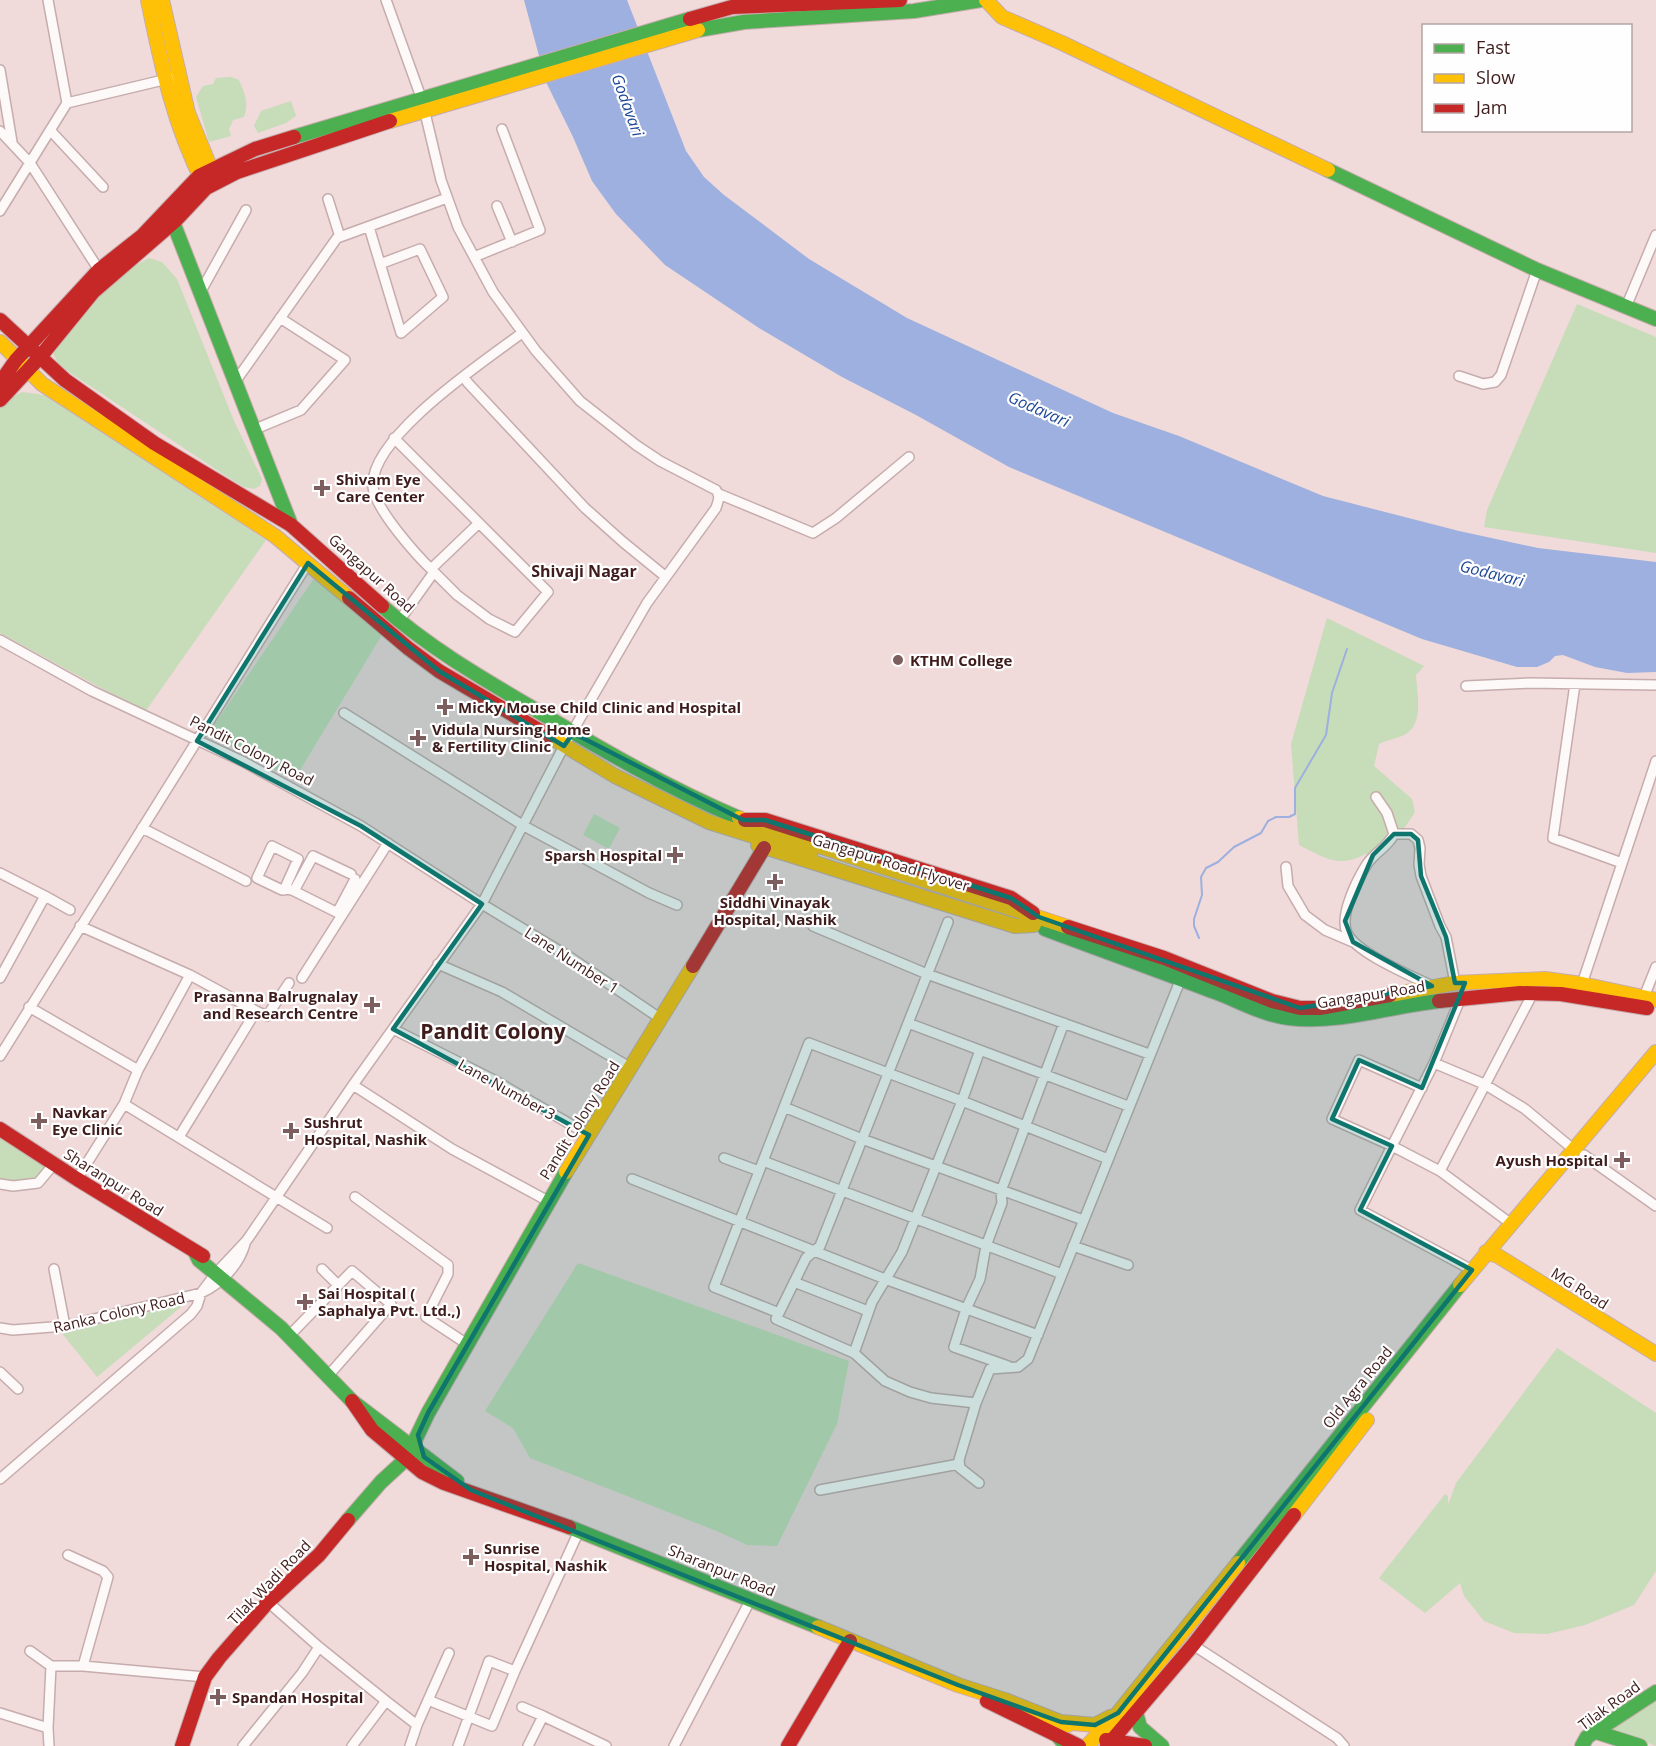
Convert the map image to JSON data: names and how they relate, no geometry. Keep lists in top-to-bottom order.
{
  "streets": {
    "main road": [
      "Gangapur Road",
      "Pandit Colony Road",
      "Gangapur Road Flyover",
      "Sharanpur Road",
      "MG Road",
      "Old Agra Road",
      "Tilak Wadi Road",
      "Tilak Road"
    ],
    "street": ["Lane Number 1", "Lane Number 3", "Ranka Colony Road"]
  },
  "crossings": [
    ["Gangapur Road", "Gangapur Road Flyover"],
    ["Pandit Colony Road", "Gangapur Road Flyover"],
    ["Pandit Colony Road", "Lane Number 1"],
    ["Pandit Colony Road", "Lane Number 3"],
    ["Pandit Colony Road", "Sharanpur Road"],
    ["Pandit Colony Road", "Tilak Wadi Road"],
    ["Sharanpur Road", "Ranka Colony Road"],
    ["Sharanpur Road", "Old Agra Road"],
    ["Sharanpur Road", "Tilak Wadi Road"],
    ["MG Road", "Old Agra Road"]
  ],
  "districts": ["Shivaji Nagar", "Pandit Colony"],
  "water": ["Godavari"],
  "places": {
    "health": [
      "Shivam Eye Care Center",
      "Micky Mouse Child Clinic and Hospital",
      "Vidula Nursing Home & Fertility Clinic",
      "Sparsh Hospital",
      "Siddhi Vinayak Hospital, Nashik",
      "Prasanna Balrugnalay and Research Centre",
      "Navkar Eye Clinic",
      "Sushrut Hospital, Nashik",
      "Ayush Hospital",
      "Sai Hospital ( Saphalya Pvt. Ltd.,)",
      "Sunrise Hospital, Nashik",
      "Spandan Hospital"
    ],
    "other": ["KTHM College"]
  },
  "legend": ["Fast", "Slow", "Jam"]
}
